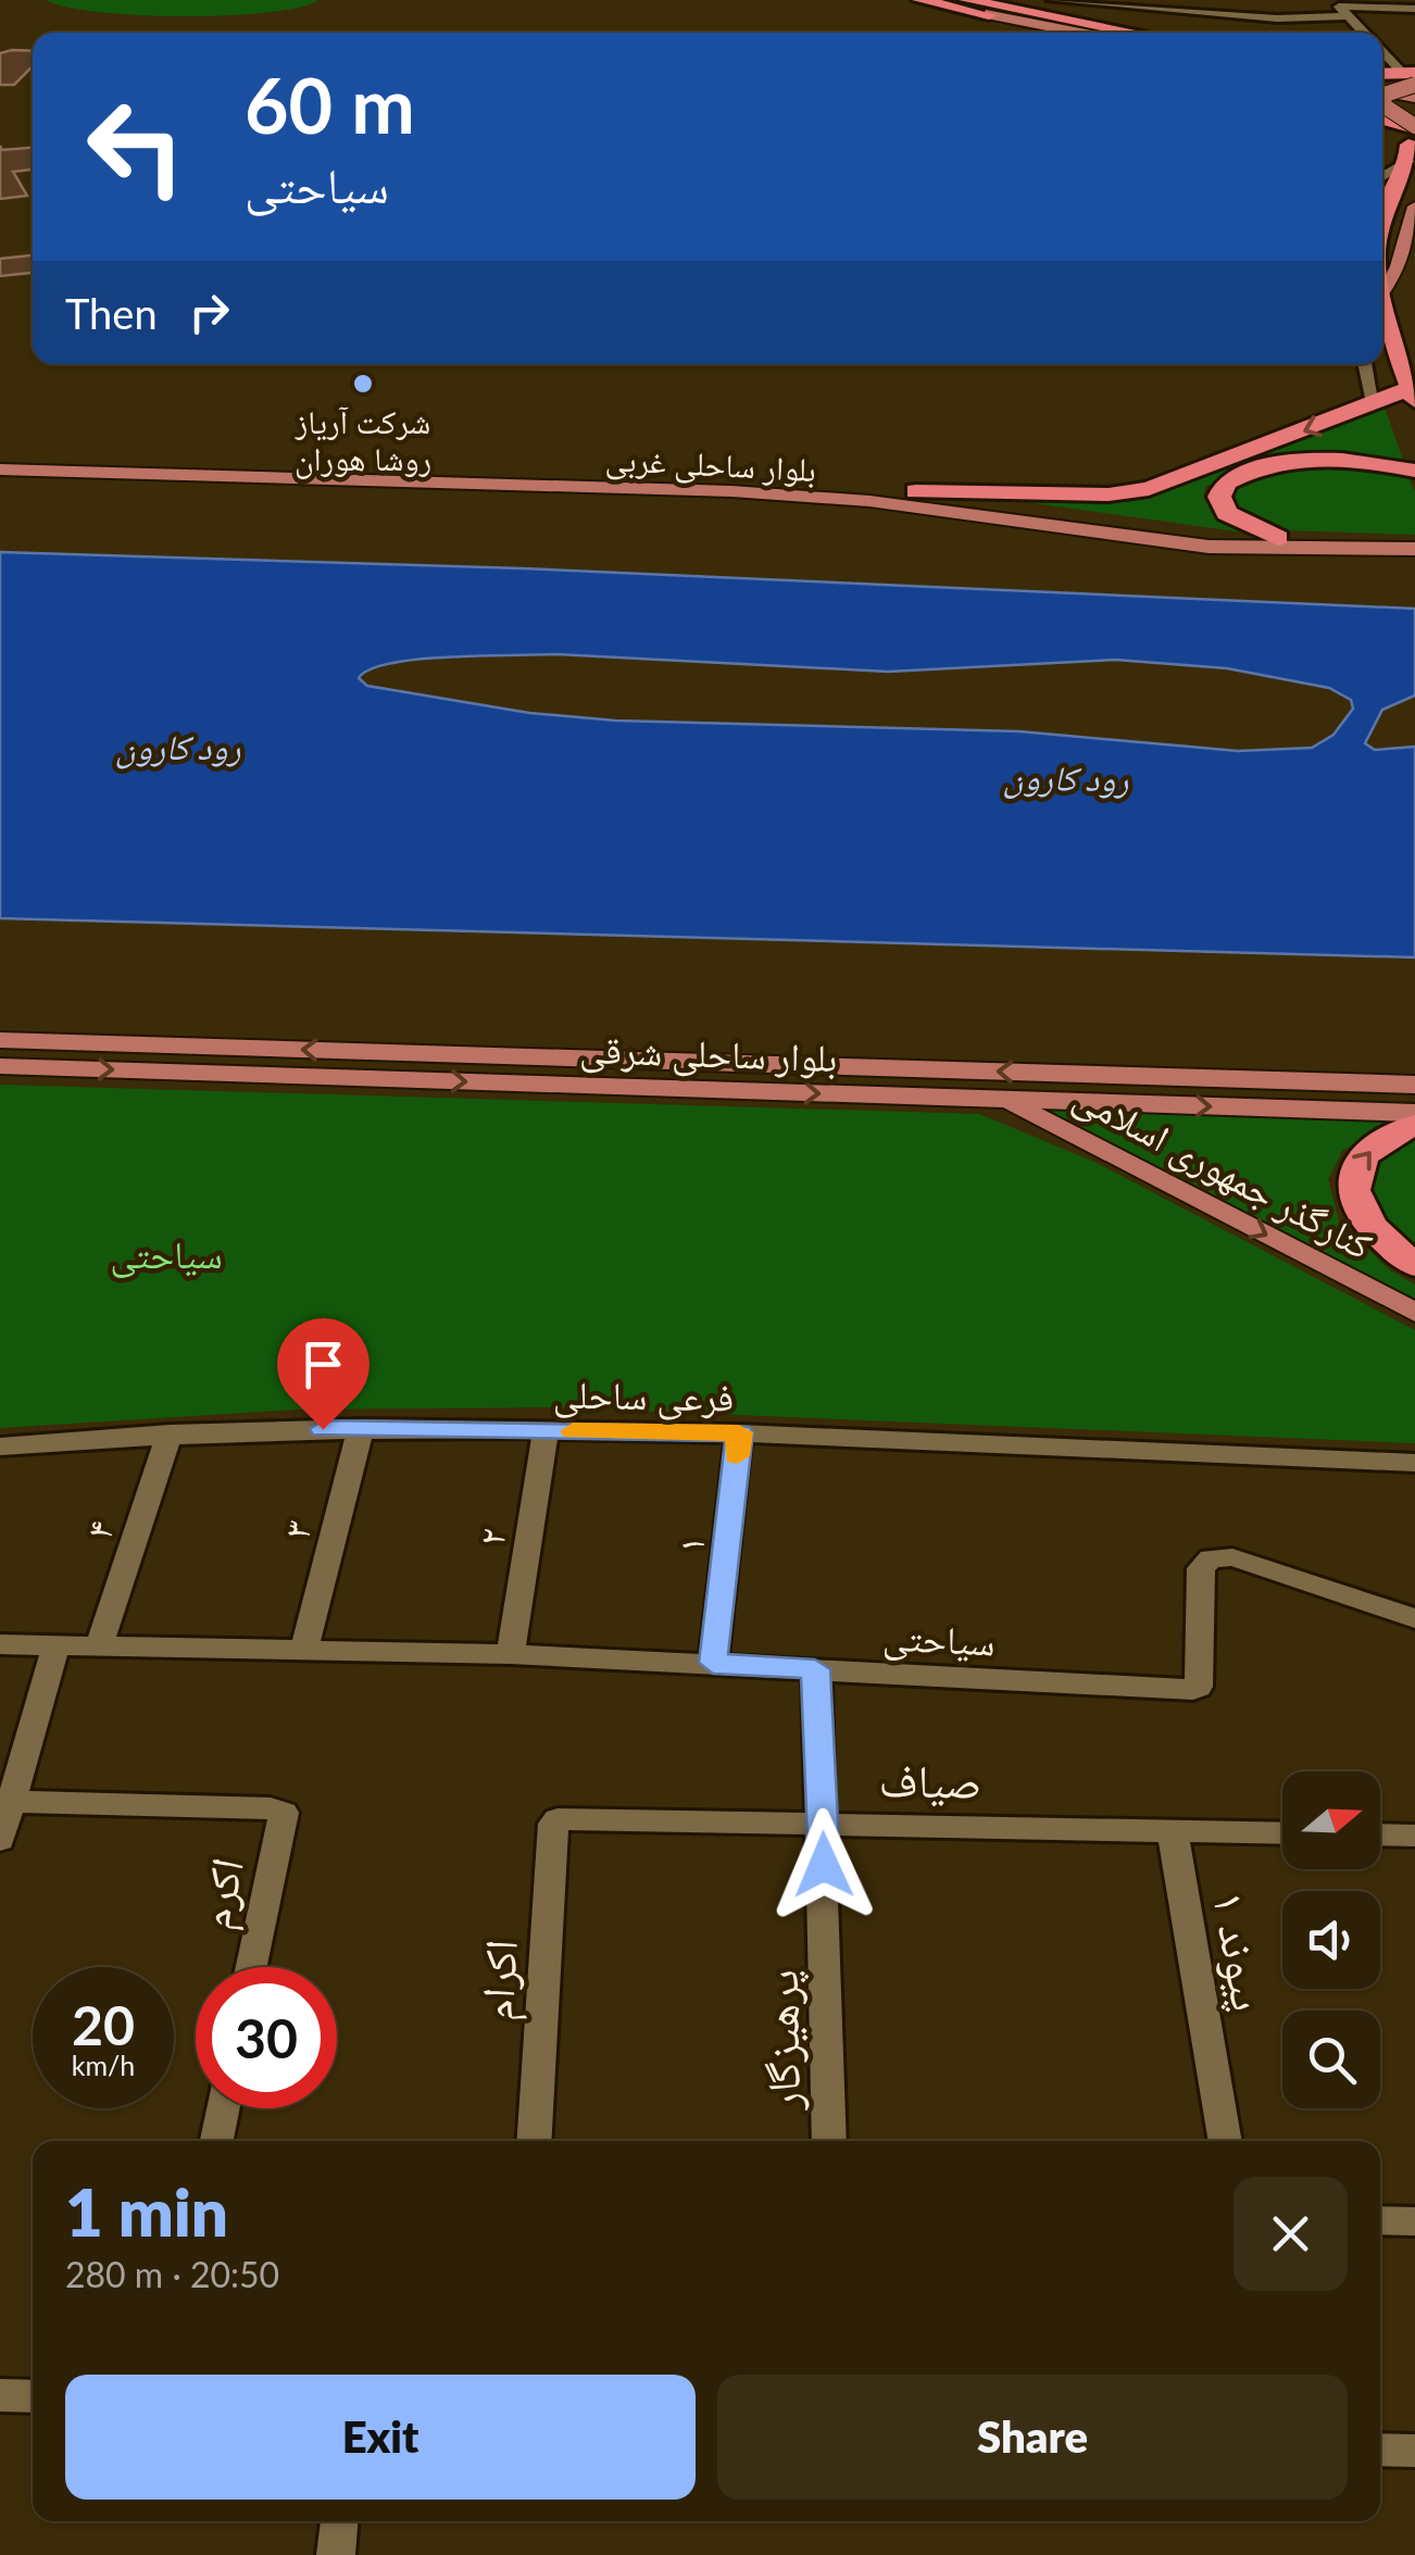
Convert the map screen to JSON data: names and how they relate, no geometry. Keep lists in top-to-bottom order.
{
  "streets": {
    "main road": ["بلوار ساحلی غربی", "بلوار ساحلی شرقی", "کنارگذر جمهوری اسلامی"],
    "street": [
      "فرعی ساحلی",
      "۴",
      "۳",
      "۲",
      "۱",
      "سیاحتی",
      "صیاف",
      "اکرم",
      "پیوند ۱",
      "اکرام",
      "پرهیزگار"
    ]
  },
  "crossings": [
    ["بلوار ساحلی شرقی", "کنارگذر جمهوری اسلامی"],
    ["فرعی ساحلی", "۴"],
    ["فرعی ساحلی", "۳"],
    ["فرعی ساحلی", "۲"],
    ["فرعی ساحلی", "۱"],
    ["۴", "سیاحتی"],
    ["۳", "سیاحتی"],
    ["۲", "سیاحتی"],
    ["۱", "سیاحتی"],
    ["سیاحتی", "پرهیزگار"],
    ["صیاف", "پیوند ۱"],
    ["صیاف", "اکرام"],
    ["صیاف", "پرهیزگار"]
  ],
  "one_way": ["کنارگذر جمهوری اسلامی"],
  "water": ["رود کارون"],
  "parks": ["سیاحتی"],
  "places": ["شرکت آریاز روشا هوران"],
  "north": "right",
  "page": {
    "turn": ["60 m", "سیاحتی"],
    "then": "Then",
    "speed": "20 km/h",
    "limit": "30",
    "heading": ["1 min", "280 m · 20:50"],
    "buttons": ["Exit", "Share"]
  }
}
